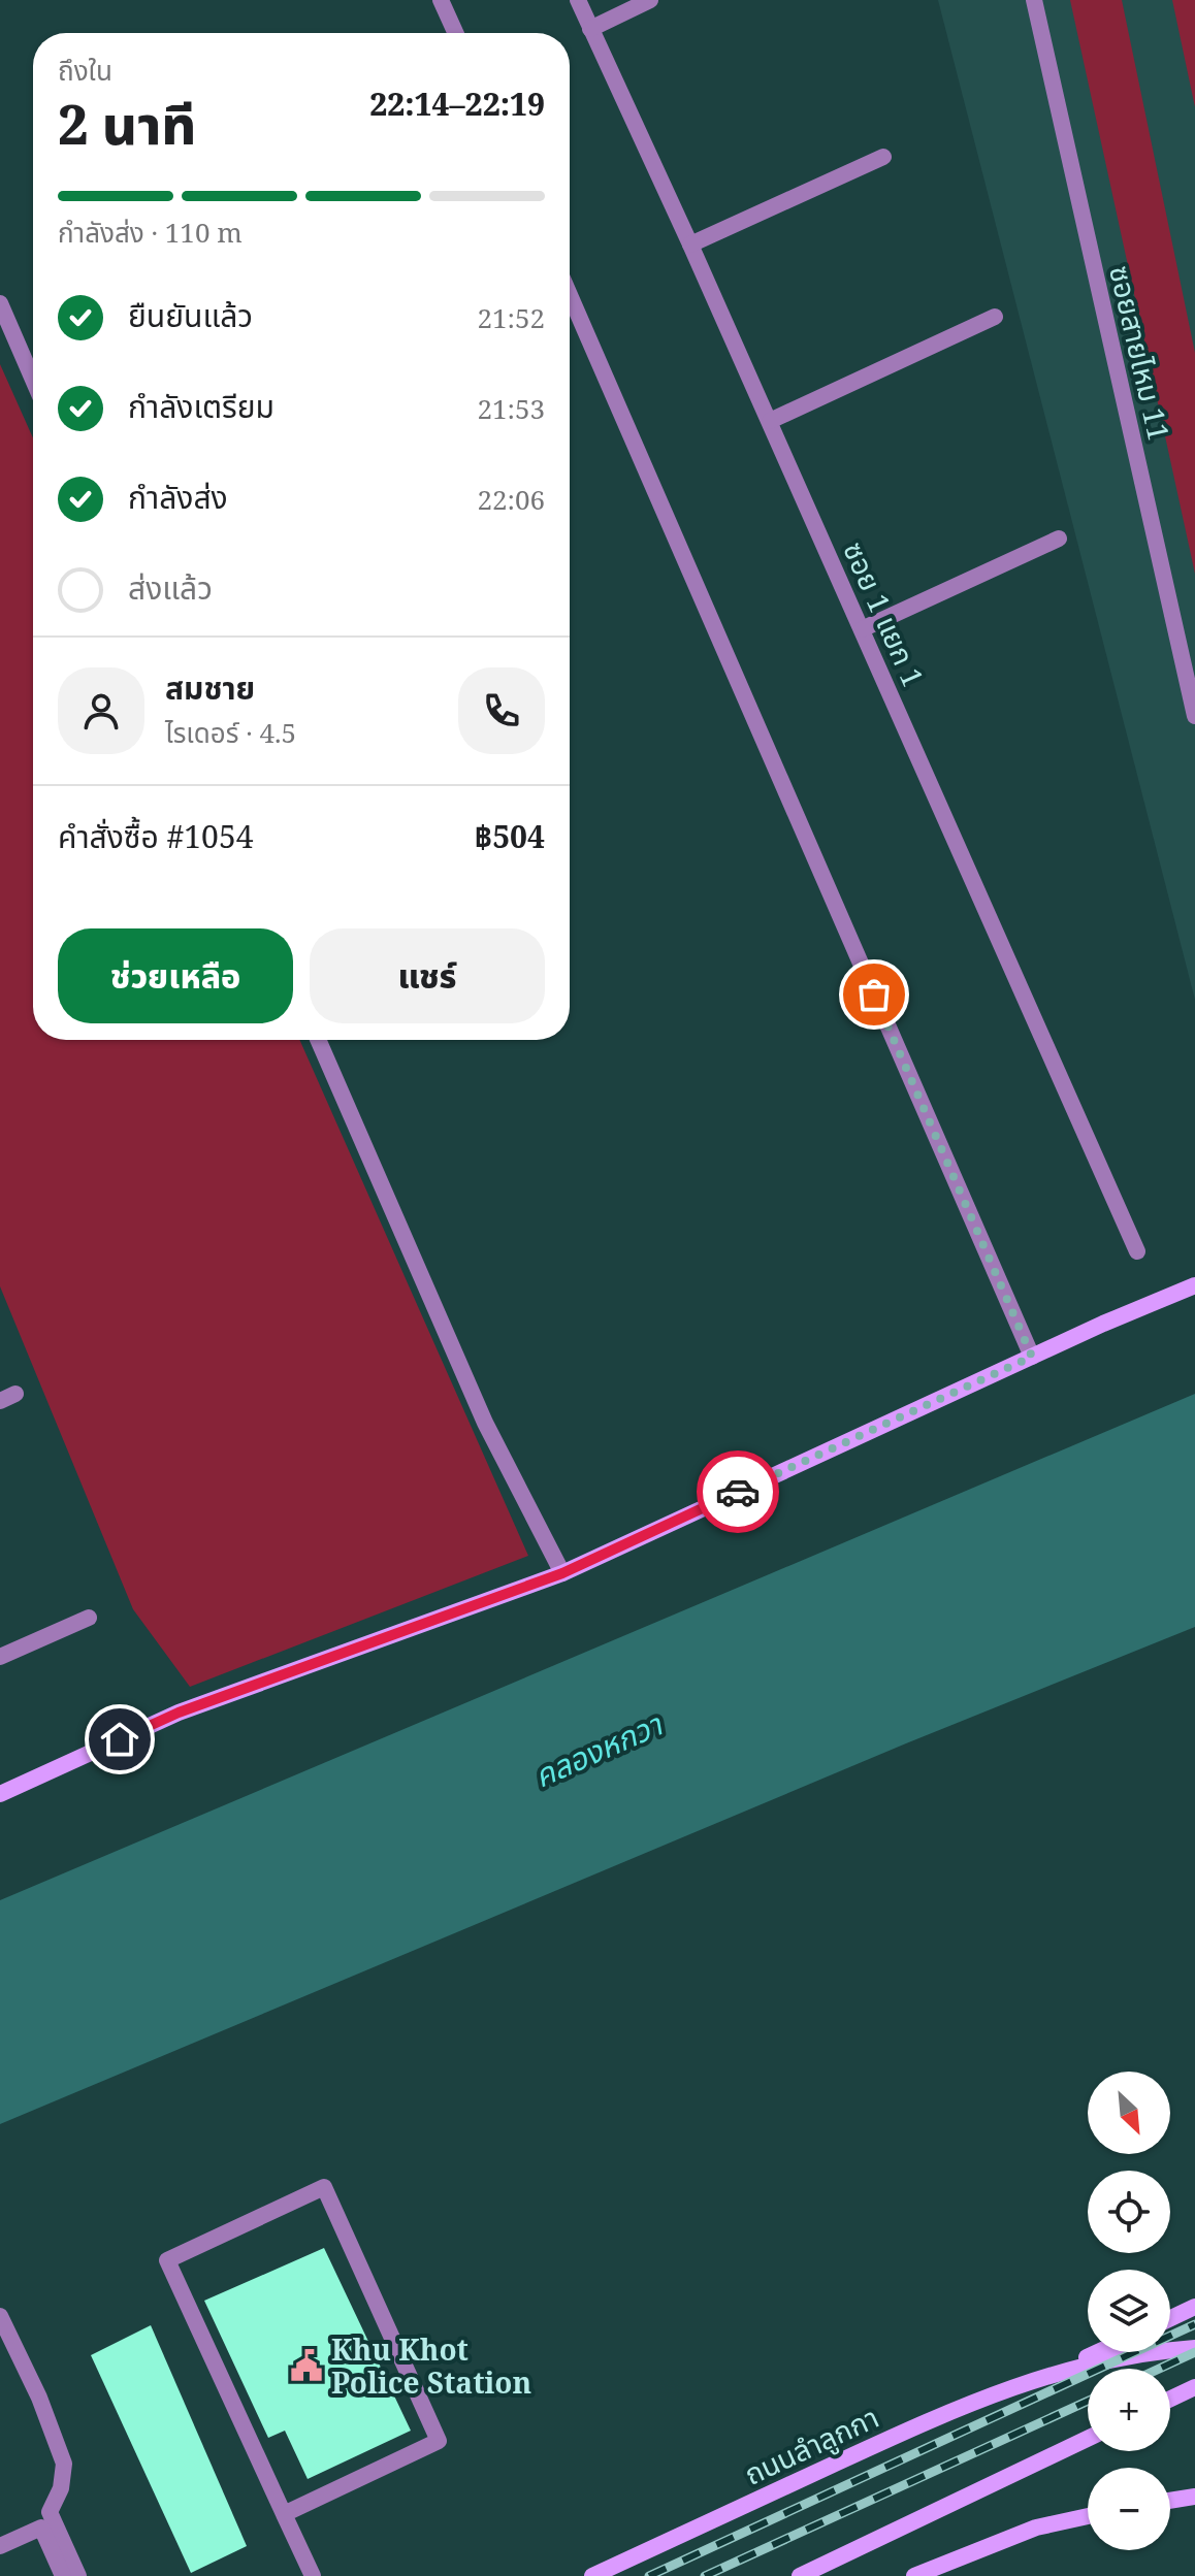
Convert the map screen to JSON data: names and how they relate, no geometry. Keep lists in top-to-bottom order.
{
  "streets": {
    "main road": ["ถนนลำลูกกา"],
    "street": ["ซอยสายไหม 11", "ซอย 1 แยก 1"]
  },
  "water": ["คลองหกวา"],
  "places": {
    "public building": ["Khu Khot Police Station"]
  },
  "north": "bottom right",
  "page": {
    "heading": ["2 นาที", "ถึงใน", "22:14–22:19"],
    "panel": [
      "สมชาย",
      "ไรเดอร์ · 4.5",
      "คำสั่งซื้อ #1054",
      "฿504"
    ],
    "bar": "กำลังส่ง · 110 m",
    "list": [
      ["ยืนยันแล้ว", "21:52"],
      ["กำลังเตรียม", "21:53"],
      ["กำลังส่ง", "22:06"],
      "ส่งแล้ว"
    ],
    "buttons": ["ช่วยเหลือ", "แชร์"],
    "map_buttons": ["+", "−"]
  }
}
